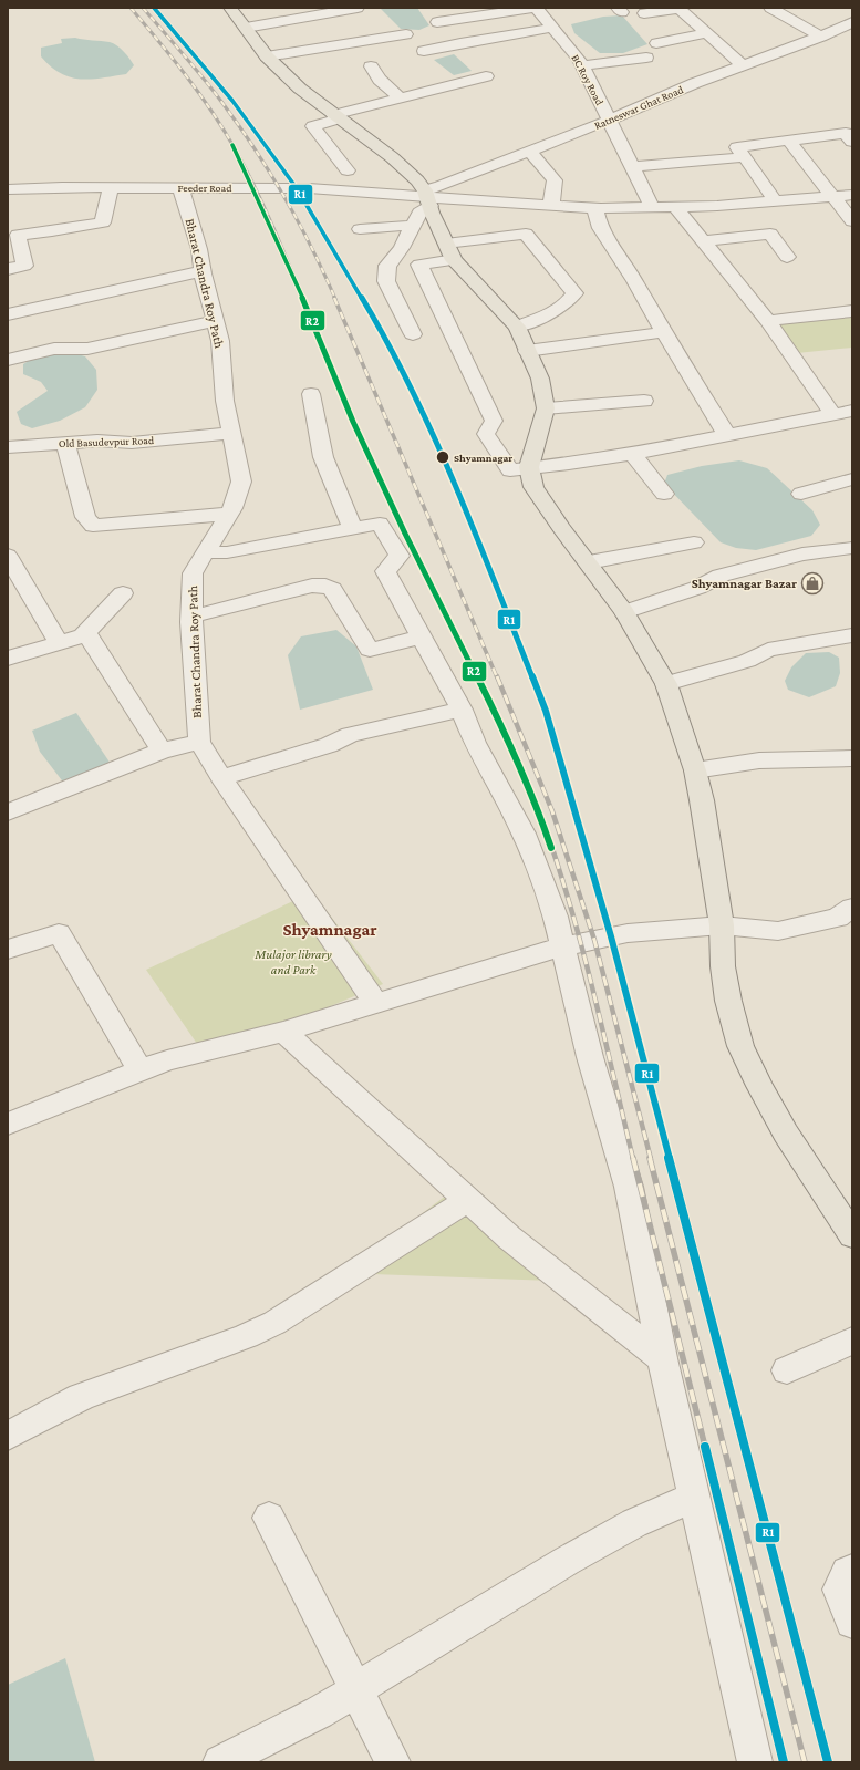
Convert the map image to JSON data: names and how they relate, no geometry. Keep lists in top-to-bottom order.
{
  "streets": {
    "street": [
      "BC Roy Road",
      "Ratneswar Ghat Road",
      "Feeder Road",
      "Bharat Chandra Roy Path",
      "Old Basudevpur Road"
    ]
  },
  "crossings": [
    ["BC Roy Road", "Ratneswar Ghat Road"],
    ["BC Roy Road", "Feeder Road"],
    ["Ratneswar Ghat Road", "Feeder Road"],
    ["Feeder Road", "Bharat Chandra Roy Path"],
    ["Bharat Chandra Roy Path", "Old Basudevpur Road"]
  ],
  "districts": ["Shyamnagar"],
  "parks": ["Mulajor library and Park"],
  "places": {
    "other": ["Shyamnagar"],
    "shop": ["Shyamnagar Bazar"]
  },
  "lines": ["transit line R1", "transit line R2"]
}
